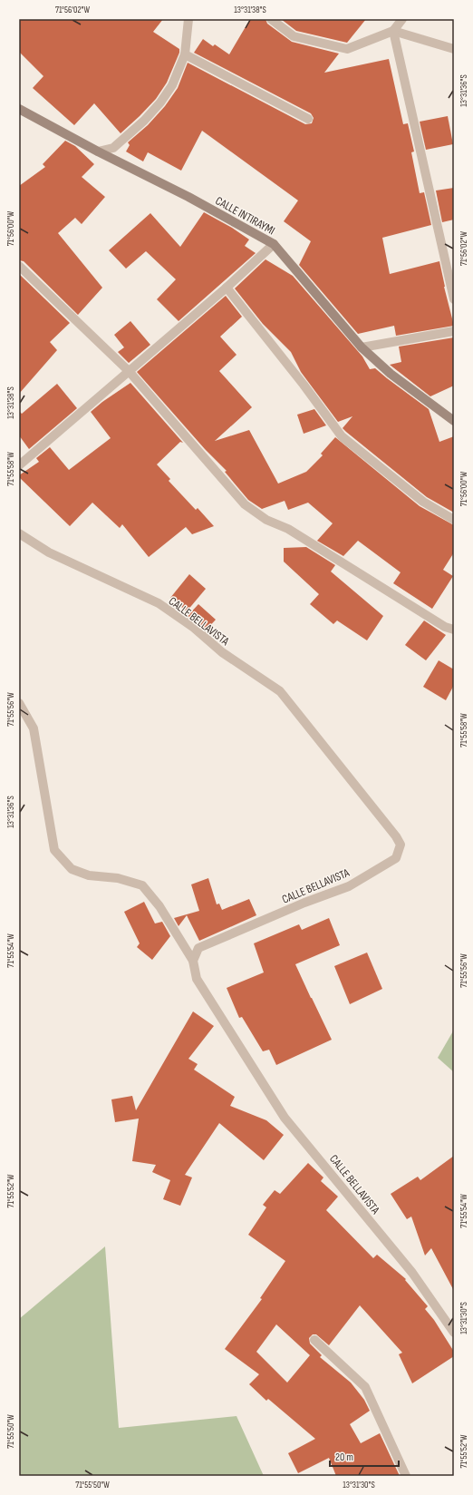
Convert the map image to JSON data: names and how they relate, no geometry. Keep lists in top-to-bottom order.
{
  "streets": {
    "main road": ["CALLE INTIRAYMI"],
    "street": ["CALLE BELLAVISTA"]
  },
  "scale_bar": "20 m",
  "coordinates": [
    "71°56'02\"W",
    "13°31'38\"S",
    "13°31'36\"S",
    "71°56'00\"W",
    "71°55'58\"W",
    "71°55'56\"W",
    "71°55'54\"W",
    "71°55'52\"W",
    "13°31'30\"S",
    "71°55'50\"W"
  ]
}
